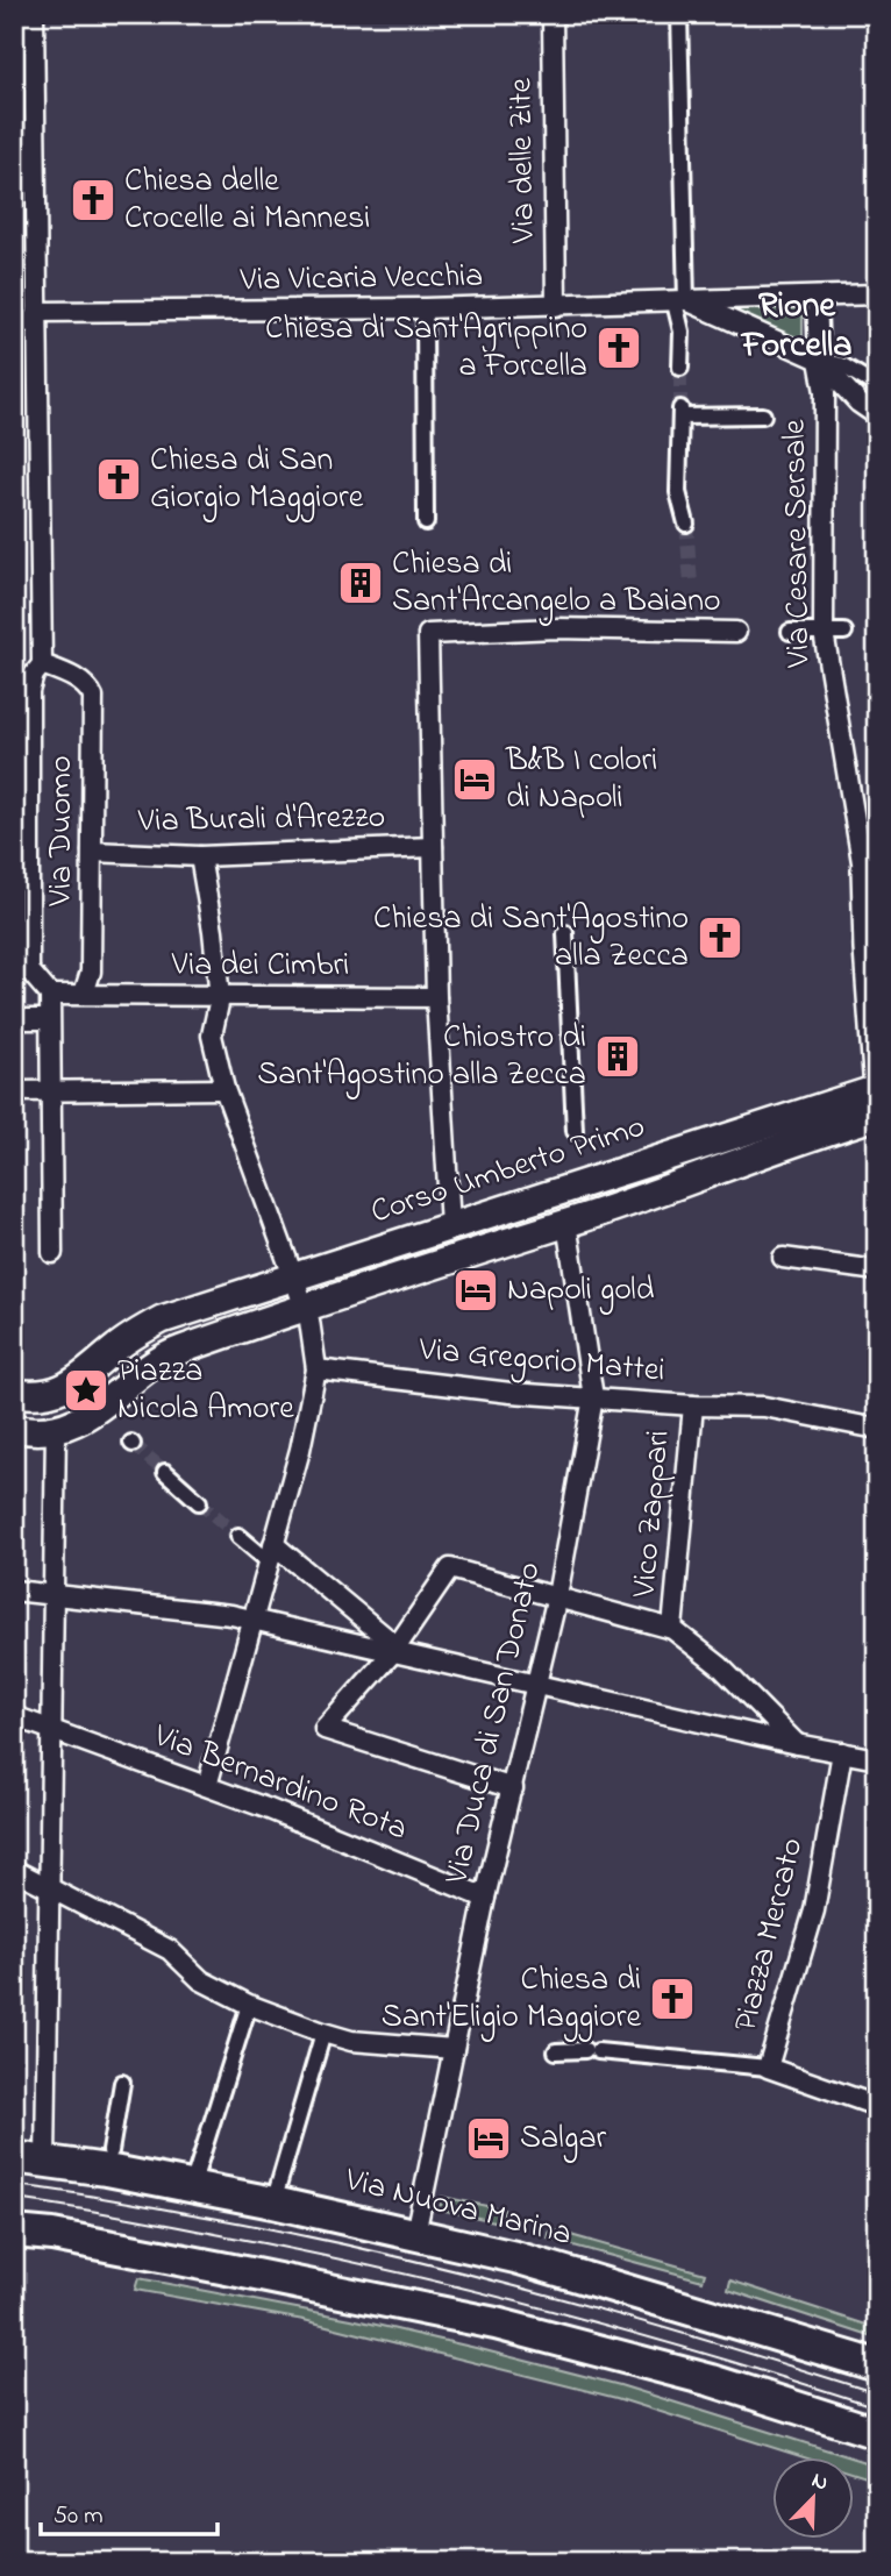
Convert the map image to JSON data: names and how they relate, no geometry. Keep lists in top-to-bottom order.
{
  "streets": {
    "main road": ["Corso Umberto Primo", "Via Nuova Marina"],
    "street": [
      "Via delle Zite",
      "Via Vicaria Vecchia",
      "Via Cesare Sersale",
      "Via Burali d'Arezzo",
      "Via Duomo",
      "Via dei Cimbri",
      "Via Gregorio Mattei",
      "Vico Zappari",
      "Via Duca di San Donato",
      "Via Bernardino Rota",
      "Piazza Mercato"
    ]
  },
  "crossings": [
    ["Via delle Zite", "Via Vicaria Vecchia"],
    ["Via Vicaria Vecchia", "Via Cesare Sersale"],
    ["Via Vicaria Vecchia", "Via Duomo"],
    ["Via Burali d'Arezzo", "Via Duomo"],
    ["Via Duomo", "Via dei Cimbri"],
    ["Corso Umberto Primo", "Via Duca di San Donato"],
    ["Via Gregorio Mattei", "Vico Zappari"],
    ["Via Gregorio Mattei", "Via Duca di San Donato"],
    ["Via Duca di San Donato", "Via Bernardino Rota"],
    ["Via Duca di San Donato", "Via Nuova Marina"]
  ],
  "districts": ["Rione Forcella"],
  "places": {
    "church": [
      "Chiesa delle Crocelle ai Mannesi",
      "Chiesa di Sant'Agrippino a Forcella",
      "Chiesa di San Giorgio Maggiore",
      "Chiesa di Sant'Agostino alla Zecca",
      "Chiesa di Sant'Eligio Maggiore"
    ],
    "building": ["Chiesa di Sant'Arcangelo a Baiano", "Chiostro di Sant'Agostino alla Zecca"],
    "hotel": ["B&B I colori di Napoli", "Napoli gold", "Salgar"],
    "place": ["Piazza Nicola Amore"]
  },
  "scale_bar": "50 m",
  "north": "top right"
}
